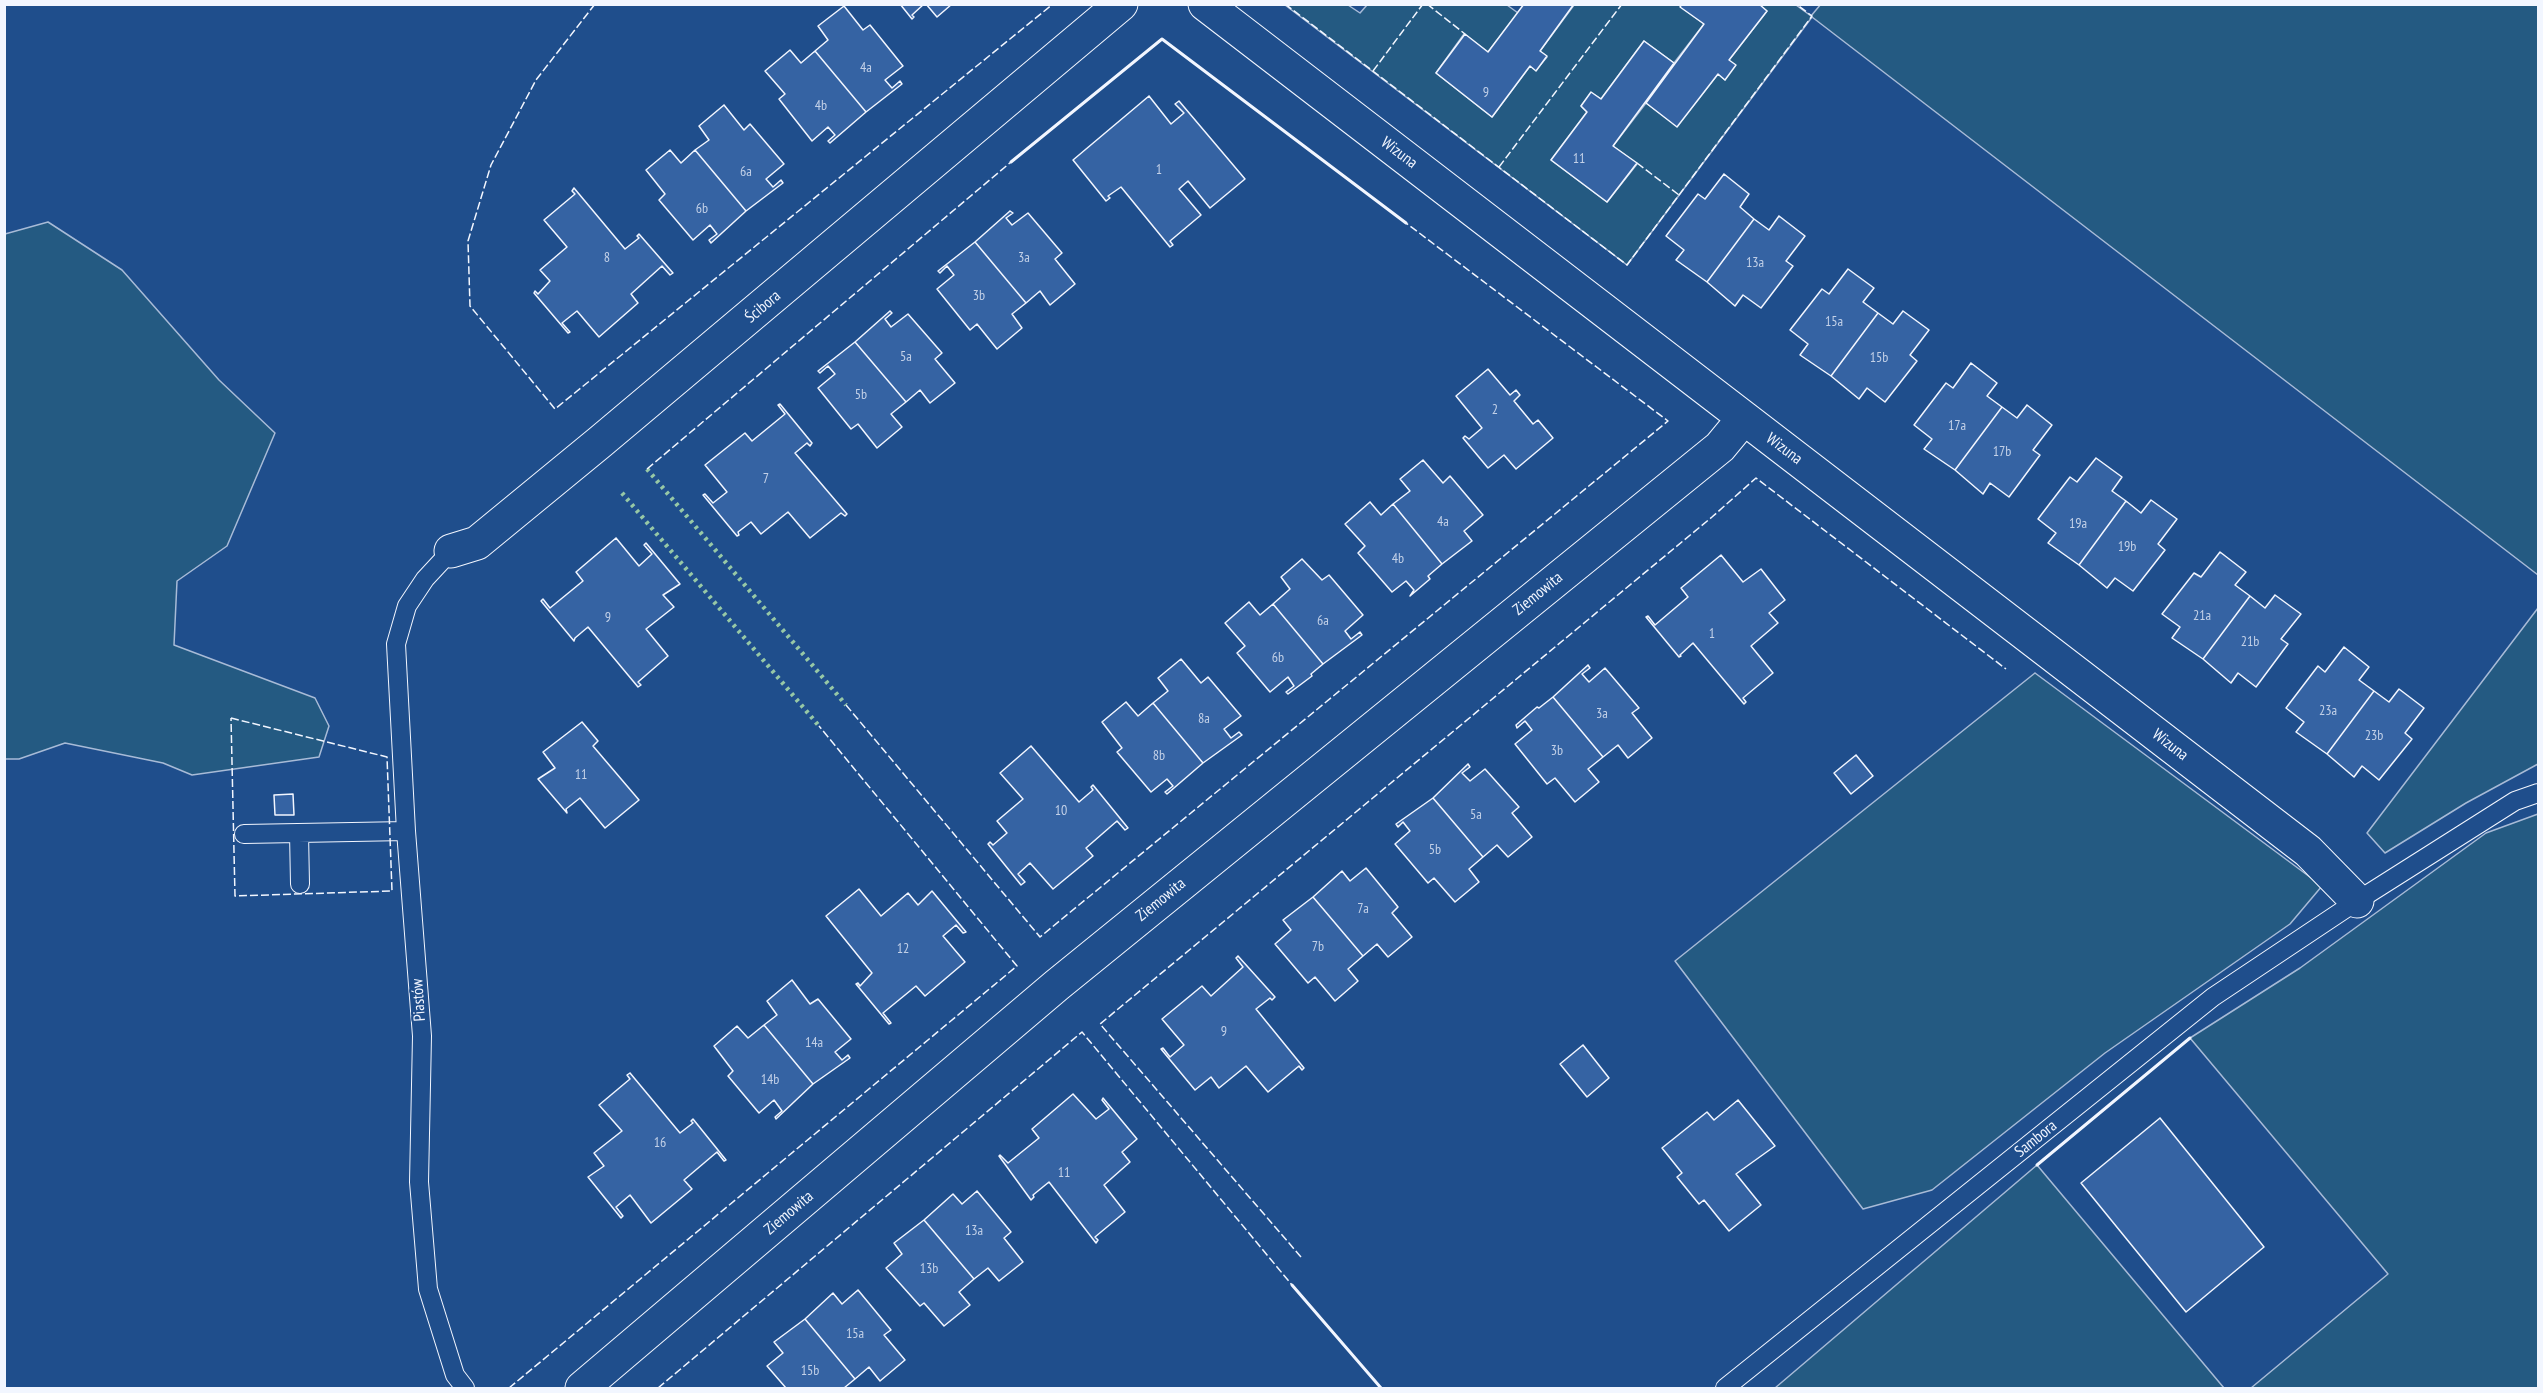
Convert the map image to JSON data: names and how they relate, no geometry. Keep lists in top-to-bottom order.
{
  "streets": {
    "street": ["Wizuna", "Ścibora", "Ziemowita"],
    "lane": ["Piastów", "Sambora"]
  },
  "crossings": [
    ["Wizuna", "Ziemowita"],
    ["Wizuna", "Sambora"],
    ["Ścibora", "Piastów"]
  ],
  "house_numbers": [
    "4a",
    "9",
    "4b",
    "11",
    "1",
    "6a",
    "6b",
    "8",
    "3a",
    "13a",
    "3b",
    "15a",
    "5a",
    "15b",
    "5b",
    "2",
    "17a",
    "17b",
    "7",
    "4a",
    "19a",
    "19b",
    "4b",
    "21a",
    "9",
    "6a",
    "1",
    "21b",
    "6b",
    "23a",
    "3a",
    "8a",
    "23b",
    "3b",
    "8b",
    "11",
    "10",
    "5a",
    "5b",
    "7a",
    "7b",
    "12",
    "9",
    "14a",
    "14b",
    "16",
    "11",
    "13a",
    "13b",
    "15a",
    "15b"
  ]
}
